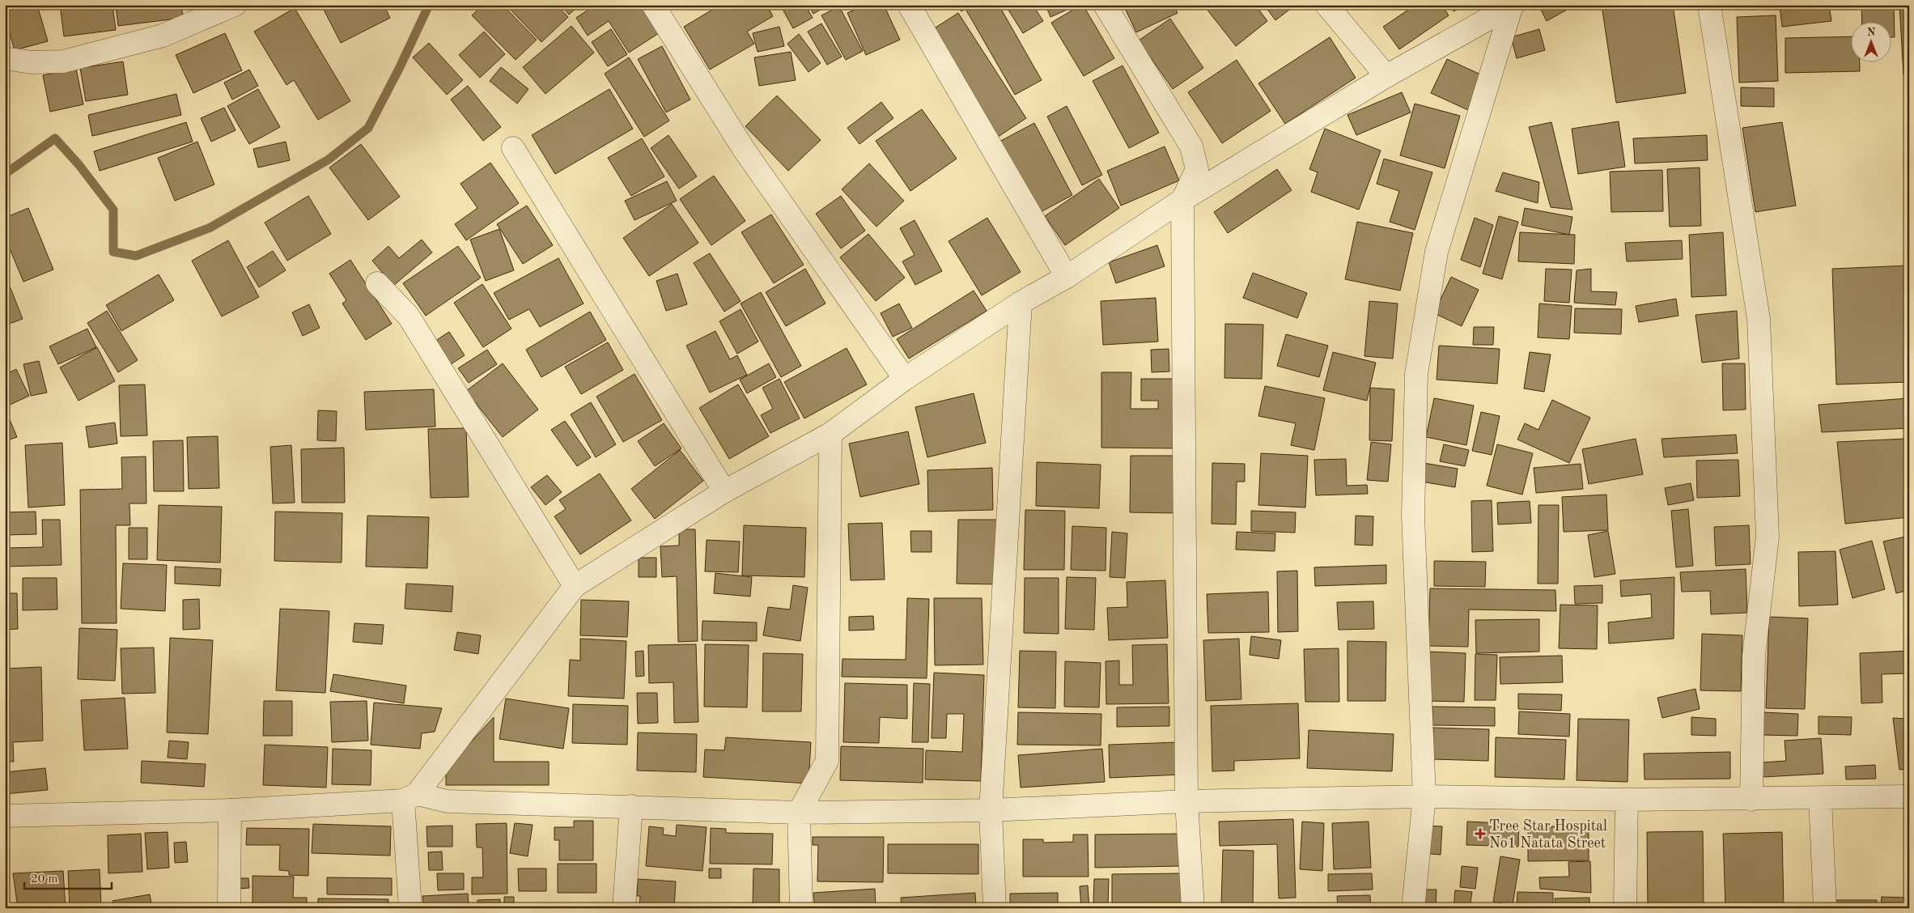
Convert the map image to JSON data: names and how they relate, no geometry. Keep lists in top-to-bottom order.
{
  "places": {
    "health": ["Tree Star Hospital No1 Natata Street"]
  },
  "scale_bar": "20 m",
  "north": "top"
}
